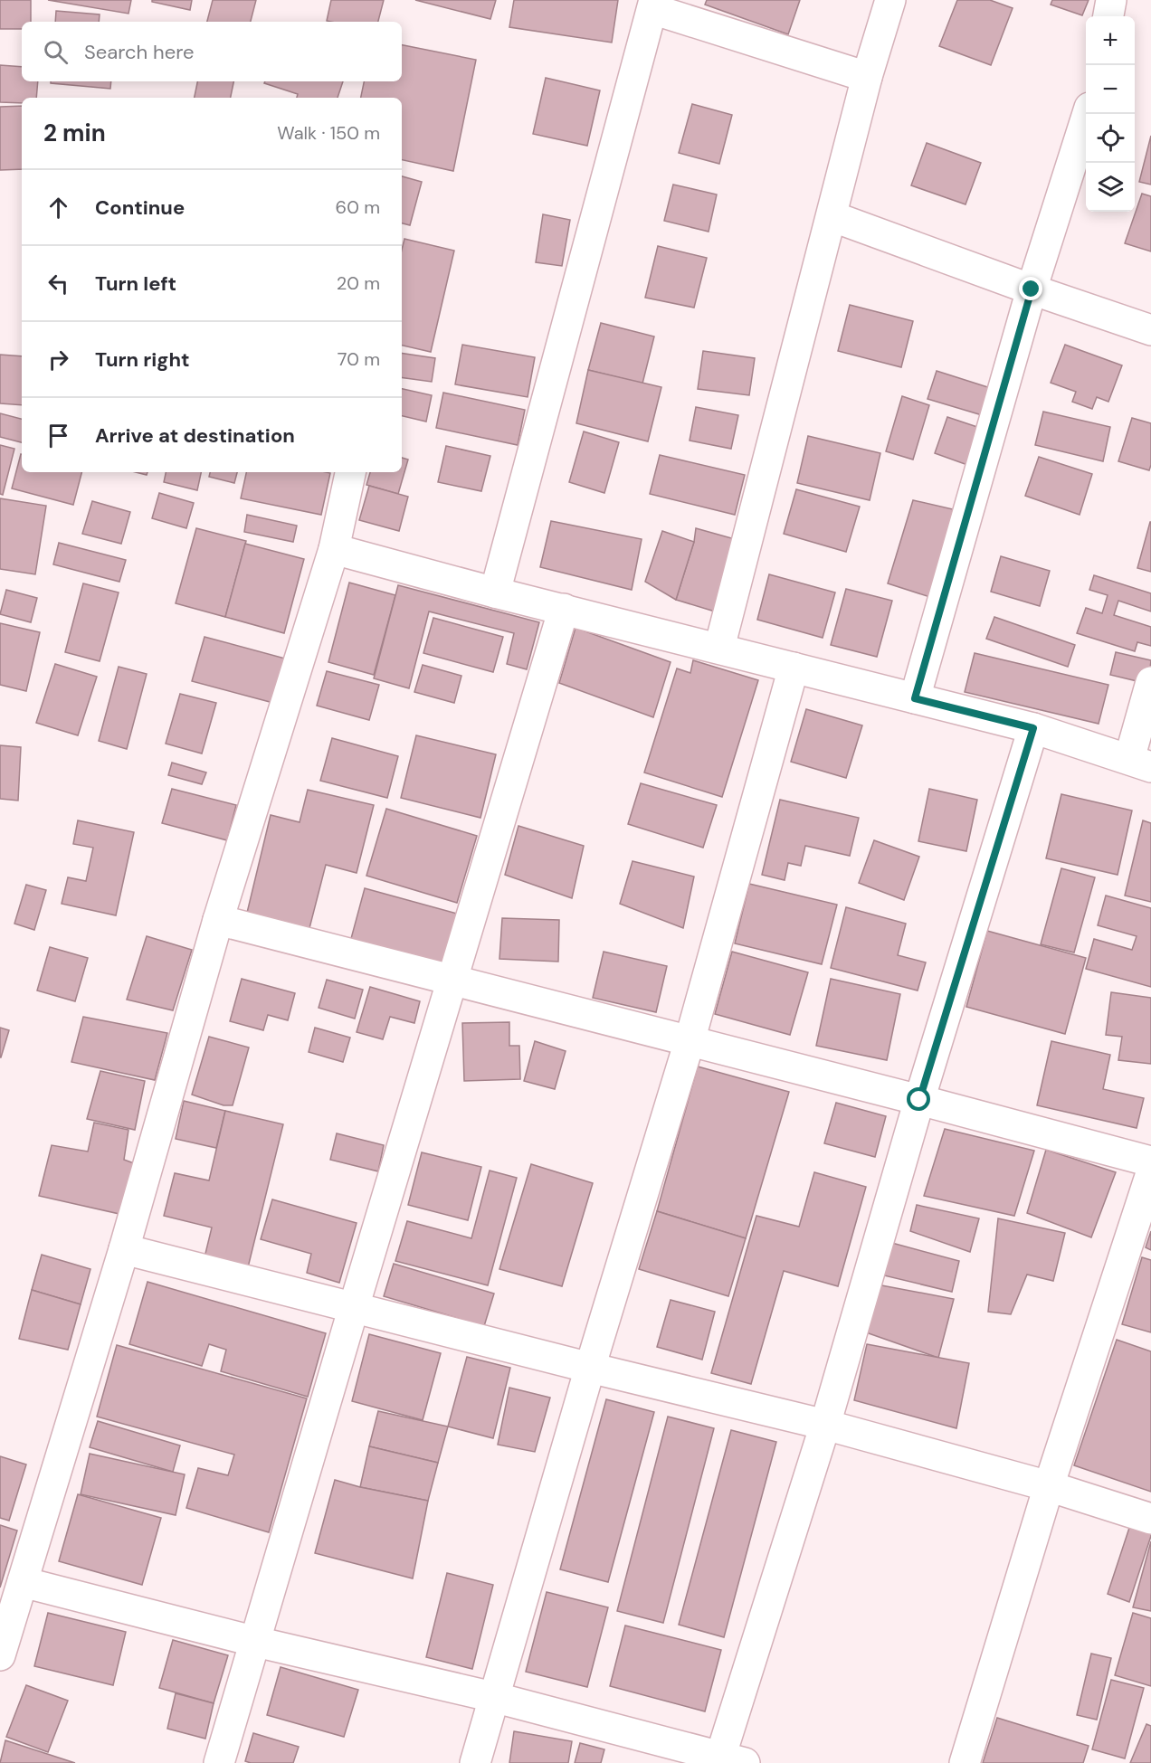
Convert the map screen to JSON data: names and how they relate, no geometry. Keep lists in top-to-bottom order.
{
  "page": {
    "map_buttons": ["+", "−"],
    "search": "Search here",
    "heading": ["2 min", "Walk · 150 m"],
    "list": [
      ["Continue", "60 m"],
      ["Turn left", "20 m"],
      ["Turn right", "70 m"],
      "Arrive at destination"
    ]
  }
}
